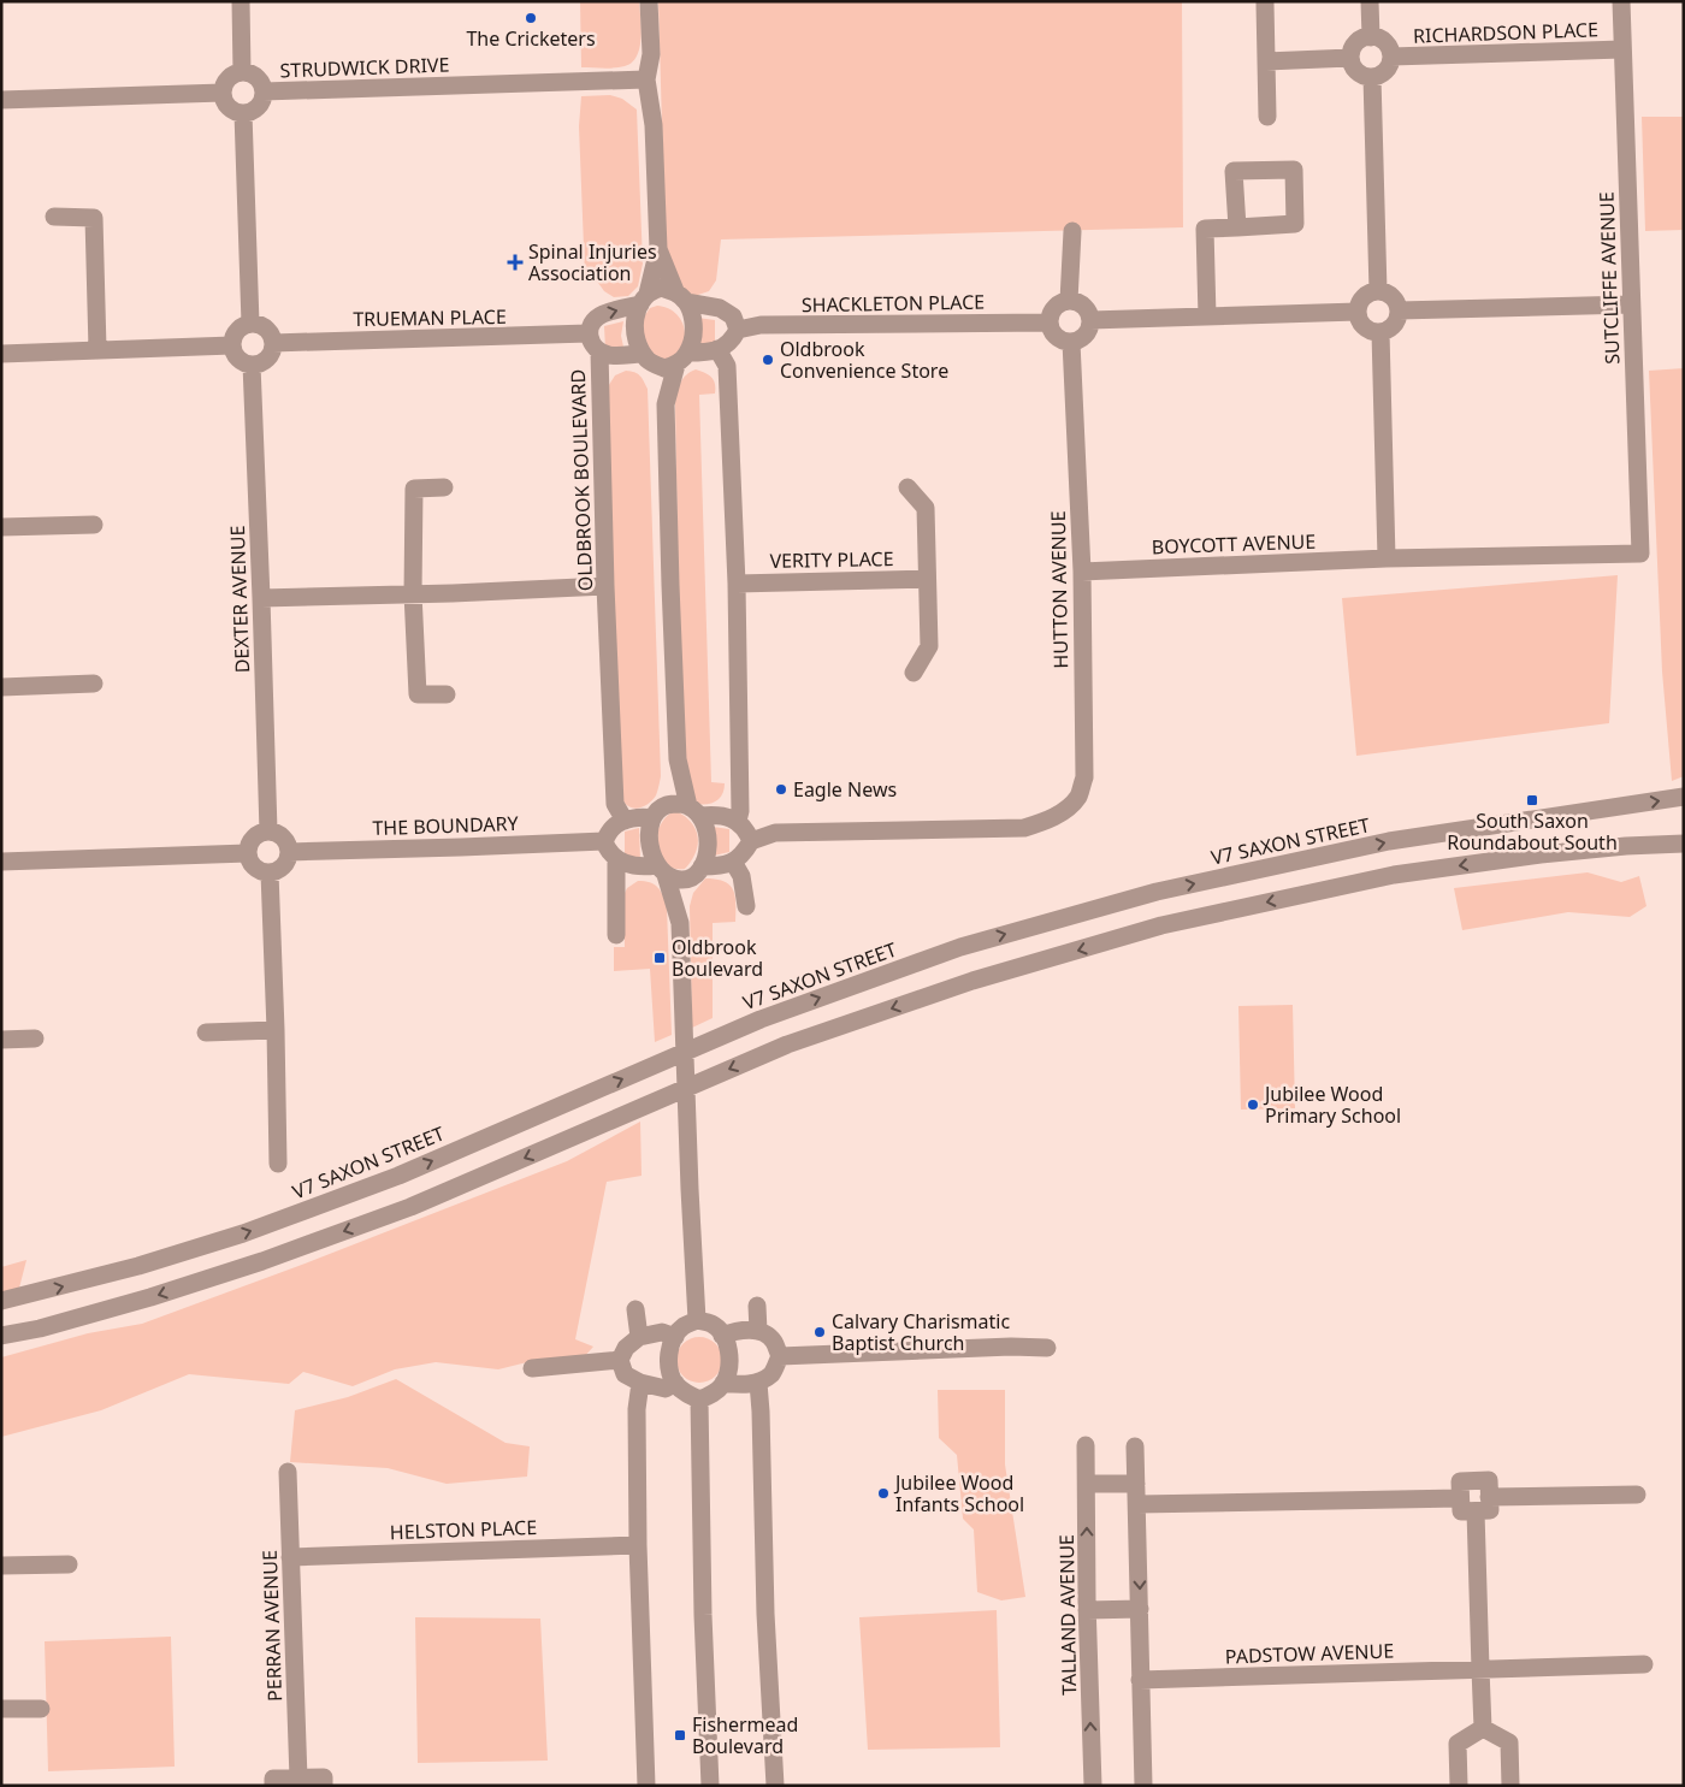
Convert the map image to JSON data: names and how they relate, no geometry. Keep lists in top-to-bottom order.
{
  "streets": {
    "street": [
      "RICHARDSON PLACE",
      "STRUDWICK DRIVE",
      "SUTCLIFFE AVENUE",
      "SHACKLETON PLACE",
      "TRUEMAN PLACE",
      "OLDBROOK BOULEVARD",
      "BOYCOTT AVENUE",
      "VERITY PLACE",
      "HUTTON AVENUE",
      "DEXTER AVENUE",
      "THE BOUNDARY",
      "V7 SAXON STREET",
      "HELSTON PLACE",
      "TALLAND AVENUE",
      "PERRAN AVENUE",
      "PADSTOW AVENUE"
    ]
  },
  "crossings": [
    ["RICHARDSON PLACE", "SUTCLIFFE AVENUE"],
    ["SUTCLIFFE AVENUE", "BOYCOTT AVENUE"],
    ["SHACKLETON PLACE", "HUTTON AVENUE"],
    ["TRUEMAN PLACE", "DEXTER AVENUE"],
    ["BOYCOTT AVENUE", "HUTTON AVENUE"],
    ["DEXTER AVENUE", "THE BOUNDARY"],
    ["HELSTON PLACE", "PERRAN AVENUE"]
  ],
  "places": {
    "other": [
      "The Cricketers",
      "Oldbrook Convenience Store",
      "Eagle News",
      "Jubilee Wood Primary School",
      "Calvary Charismatic Baptist Church",
      "Jubilee Wood Infants School"
    ],
    "health": ["Spinal Injuries Association"],
    "transit": ["South Saxon Roundabout South", "Oldbrook Boulevard", "Fishermead Boulevard"]
  }
}
